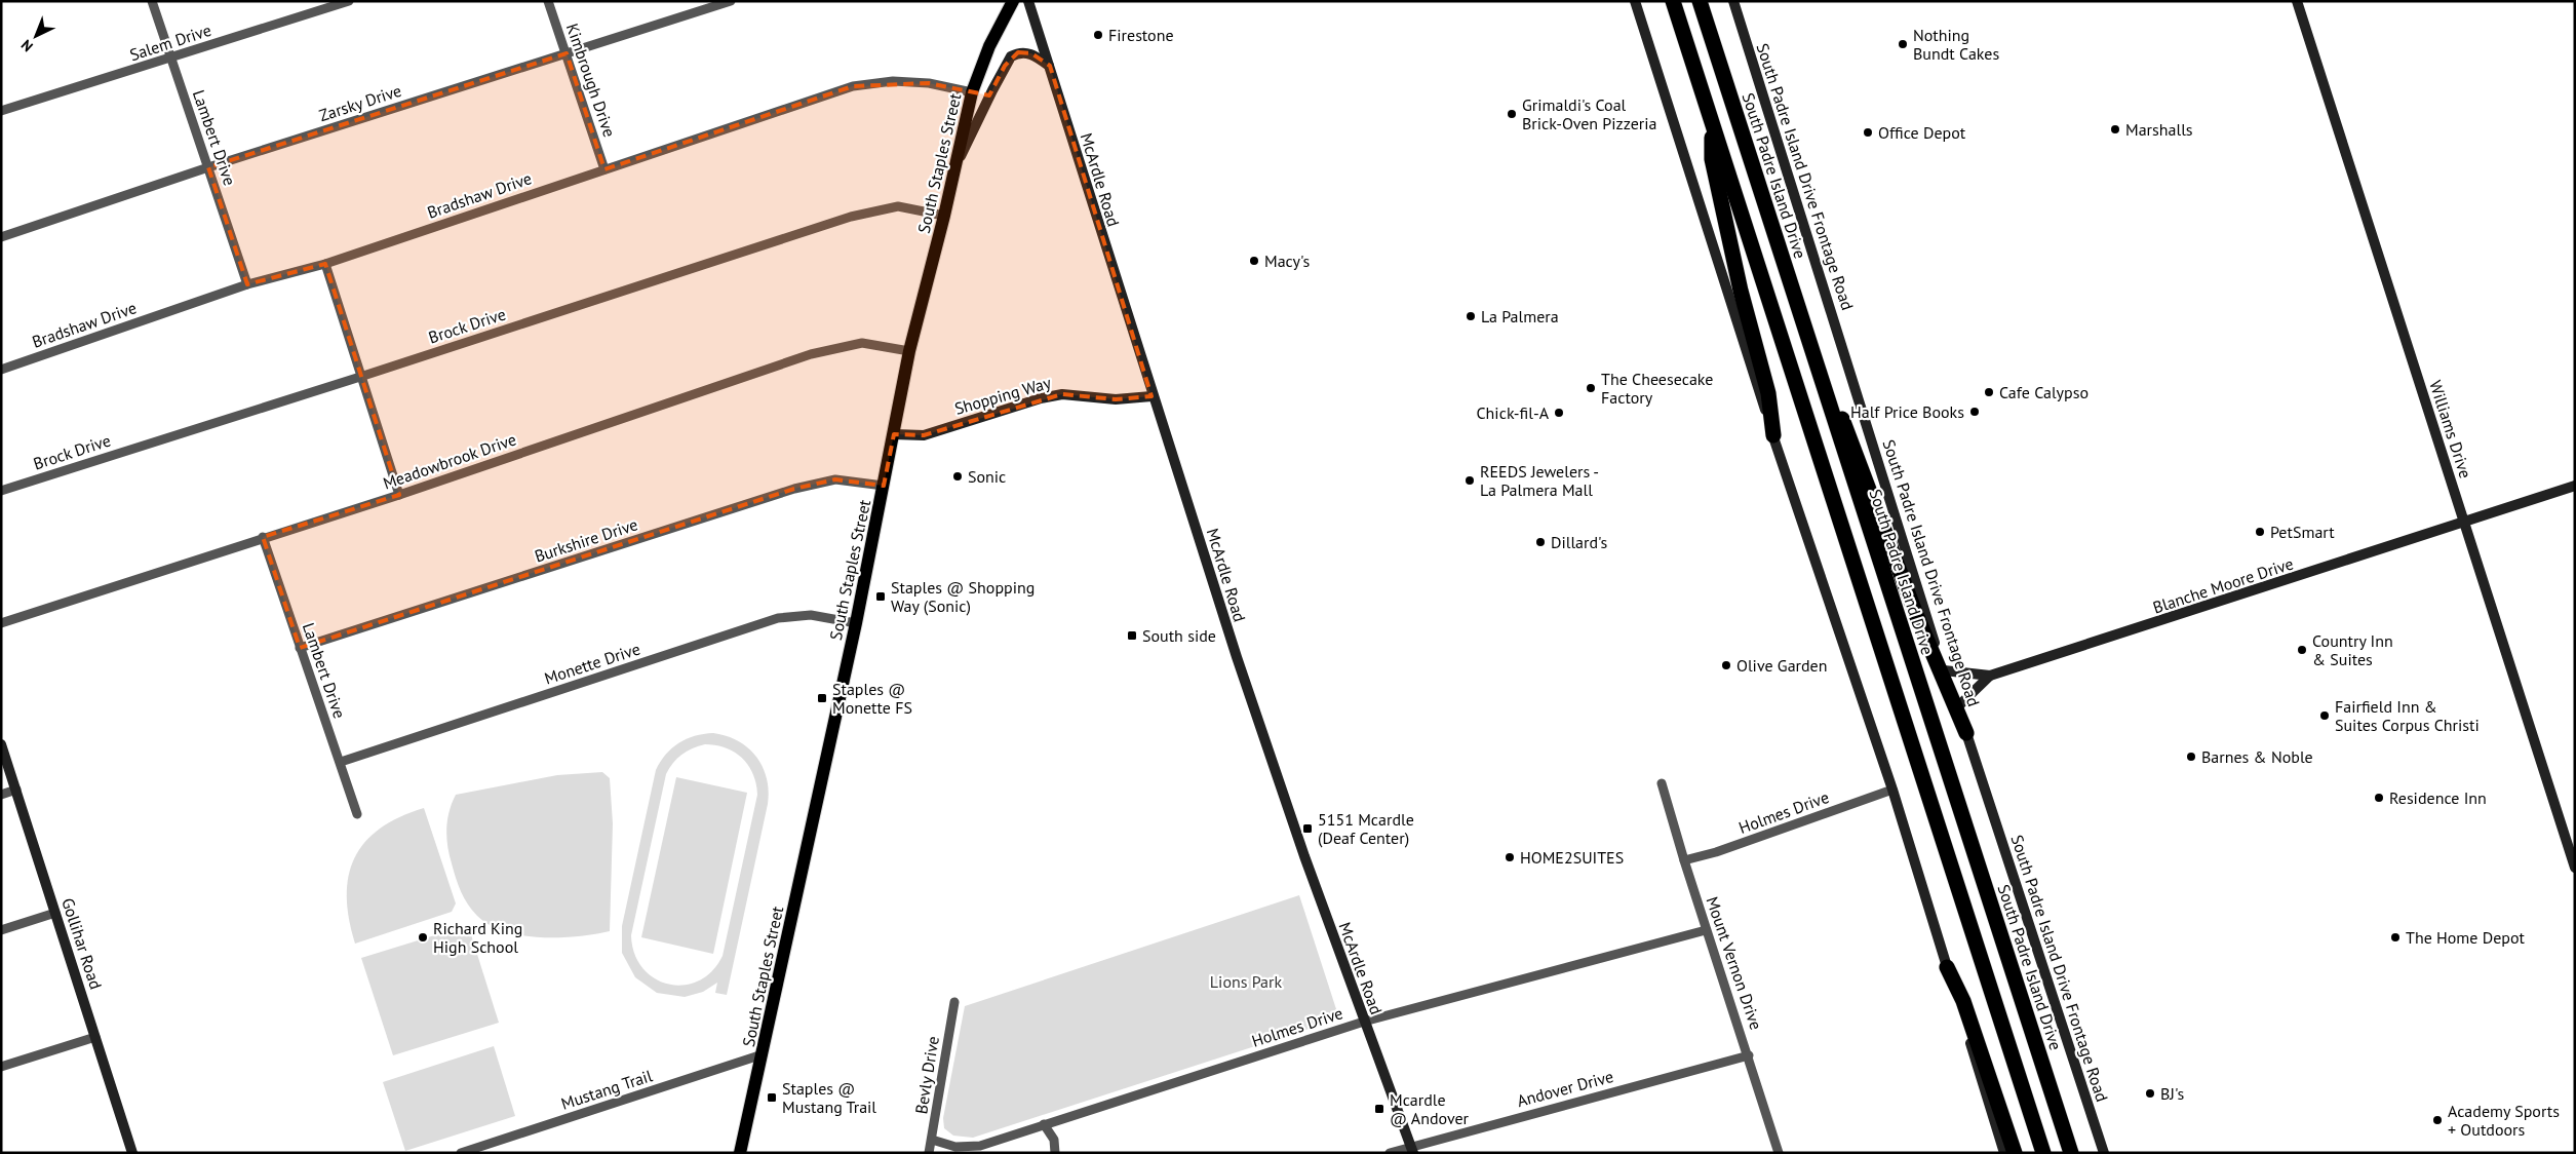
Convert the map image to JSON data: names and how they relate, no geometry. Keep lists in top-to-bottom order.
{
  "streets": {
    "highway": ["South Padre Island Drive"],
    "main road": [
      "South Staples Street",
      "South Padre Island Drive Frontage Road",
      "McArdle Road",
      "Shopping Way",
      "Williams Drive",
      "Blanche Moore Drive",
      "Gollihar Road"
    ],
    "street": [
      "Salem Drive",
      "Kimbrough Drive",
      "Zarsky Drive",
      "Lambert Drive",
      "Bradshaw Drive",
      "Brock Drive",
      "Meadowbrook Drive",
      "Burkshire Drive",
      "Monette Drive",
      "Holmes Drive",
      "Mount Vernon Drive",
      "Bevly Drive",
      "Andover Drive",
      "Mustang Trail"
    ]
  },
  "crossings": [
    ["Salem Drive", "Lambert Drive"],
    ["Kimbrough Drive", "Zarsky Drive"],
    ["Kimbrough Drive", "Bradshaw Drive"],
    ["Zarsky Drive", "Lambert Drive"],
    ["Lambert Drive", "Bradshaw Drive"],
    ["Lambert Drive", "Meadowbrook Drive"],
    ["Lambert Drive", "Burkshire Drive"],
    ["Lambert Drive", "Monette Drive"],
    ["South Staples Street", "Bradshaw Drive"],
    ["South Staples Street", "Brock Drive"],
    ["South Staples Street", "Shopping Way"],
    ["South Staples Street", "Meadowbrook Drive"],
    ["South Staples Street", "Burkshire Drive"],
    ["South Staples Street", "Monette Drive"],
    ["South Staples Street", "Mustang Trail"],
    ["South Padre Island Drive Frontage Road", "Blanche Moore Drive"],
    ["McArdle Road", "Shopping Way"],
    ["McArdle Road", "Holmes Drive"],
    ["McArdle Road", "Andover Drive"],
    ["Williams Drive", "Blanche Moore Drive"],
    ["Holmes Drive", "Mount Vernon Drive"],
    ["Holmes Drive", "Bevly Drive"],
    ["Mount Vernon Drive", "Andover Drive"]
  ],
  "parks": ["Lions Park"],
  "places": {
    "other": [
      "Firestone",
      "Nothing Bundt Cakes",
      "Grimaldi's Coal Brick-Oven Pizzeria",
      "Marshalls",
      "Office Depot",
      "Macy's",
      "La Palmera",
      "The Cheesecake Factory",
      "Cafe Calypso",
      "Half Price Books",
      "Chick-fil-A",
      "Sonic",
      "REEDS Jewelers - La Palmera Mall",
      "PetSmart",
      "Dillard's",
      "Country Inn & Suites",
      "Olive Garden",
      "Fairfield Inn & Suites Corpus Christi",
      "Barnes & Noble",
      "Residence Inn",
      "HOME2SUITES",
      "Richard King High School",
      "The Home Depot",
      "BJ's",
      "Academy Sports + Outdoors"
    ],
    "transit": [
      "Staples @ Shopping Way (Sonic)",
      "South side",
      "Staples @ Monette FS",
      "5151 Mcardle (Deaf Center)",
      "Staples @ Mustang Trail",
      "Mcardle @ Andover"
    ]
  },
  "north": "bottom left"
}
